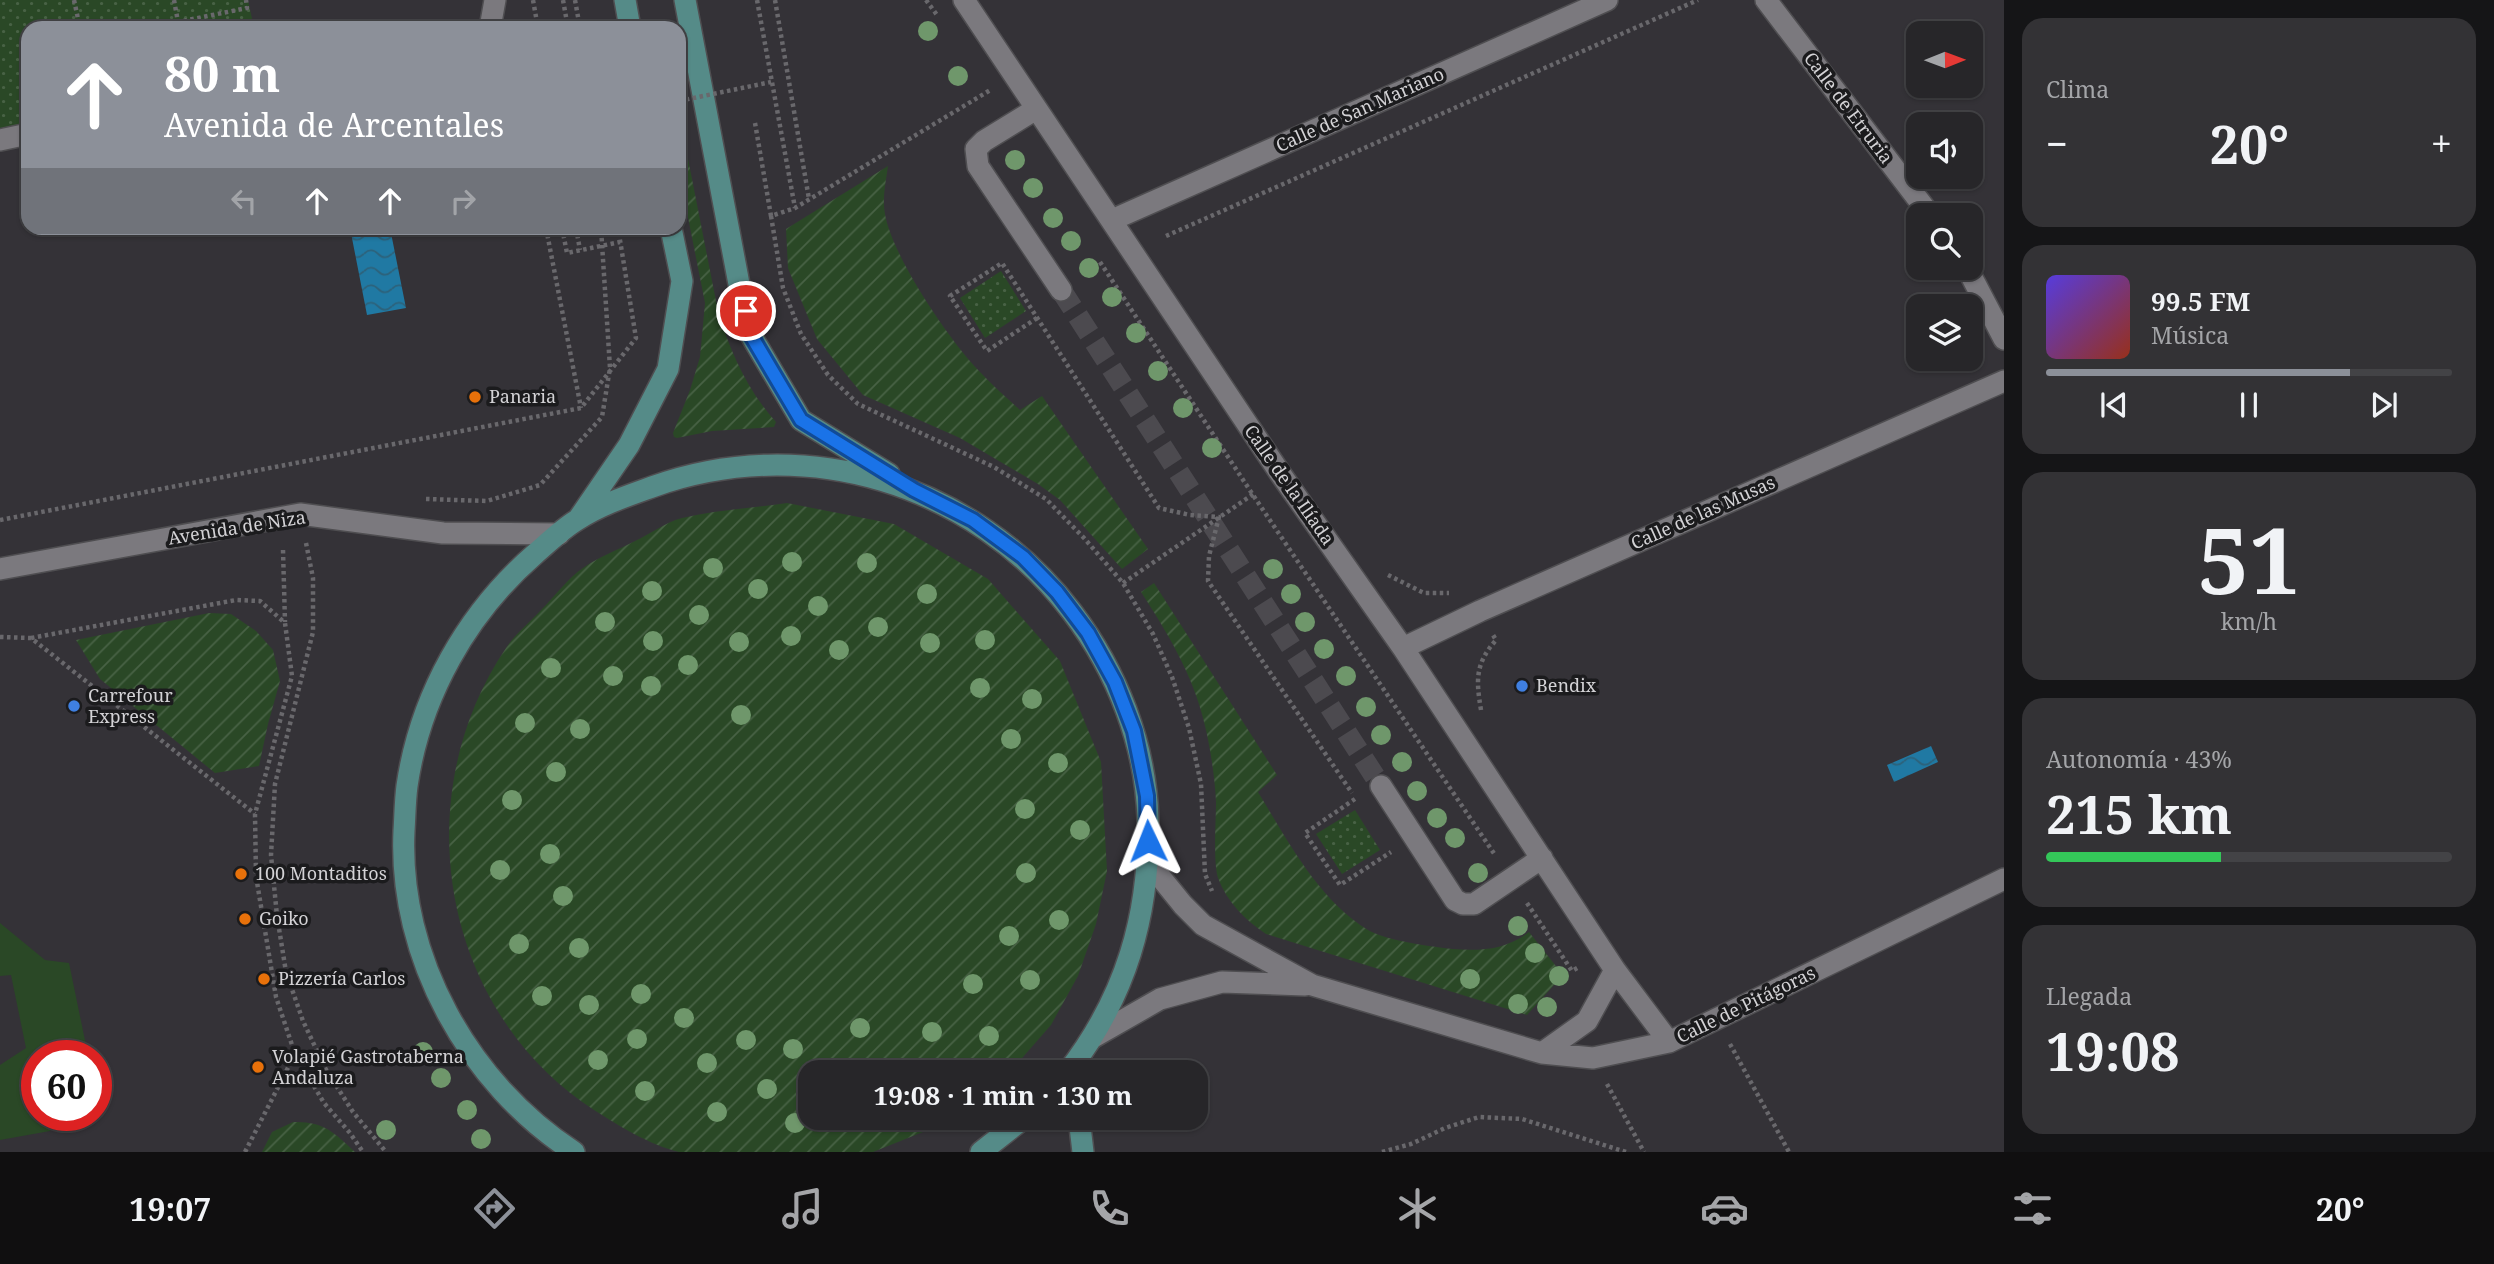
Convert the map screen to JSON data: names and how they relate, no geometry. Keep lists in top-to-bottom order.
{
  "streets": {
    "street": [
      "Calle de Etruria",
      "Calle de San Mariano",
      "Calle de la Ilíada",
      "Calle de las Musas",
      "Avenida de Niza",
      "Calle de Pitágoras"
    ]
  },
  "crossings": [
    ["Calle de San Mariano", "Calle de la Ilíada"],
    ["Calle de la Ilíada", "Calle de las Musas"],
    ["Calle de la Ilíada", "Calle de Pitágoras"]
  ],
  "places": [
    "Panaria",
    "Bendix",
    "Carrefour Express",
    "100 Montaditos",
    "Goiko",
    "Pizzería Carlos",
    "Volapié Gastrotaberna Andaluza"
  ],
  "north": "right",
  "page": {
    "tile": [
      "Clima",
      ["51", "km/h"],
      ["Autonomía · 43%", "215 km"],
      ["Llegada", "19:08"]
    ],
    "turn": ["80 m", "Avenida de Arcentales"],
    "heat": ["−", "20°", "+"],
    "song": ["99.5 FM", "Música"],
    "limit": "60",
    "trip": "19:08 · 1 min · 130 m",
    "tabs": ["19:07", "20°"]
  }
}
